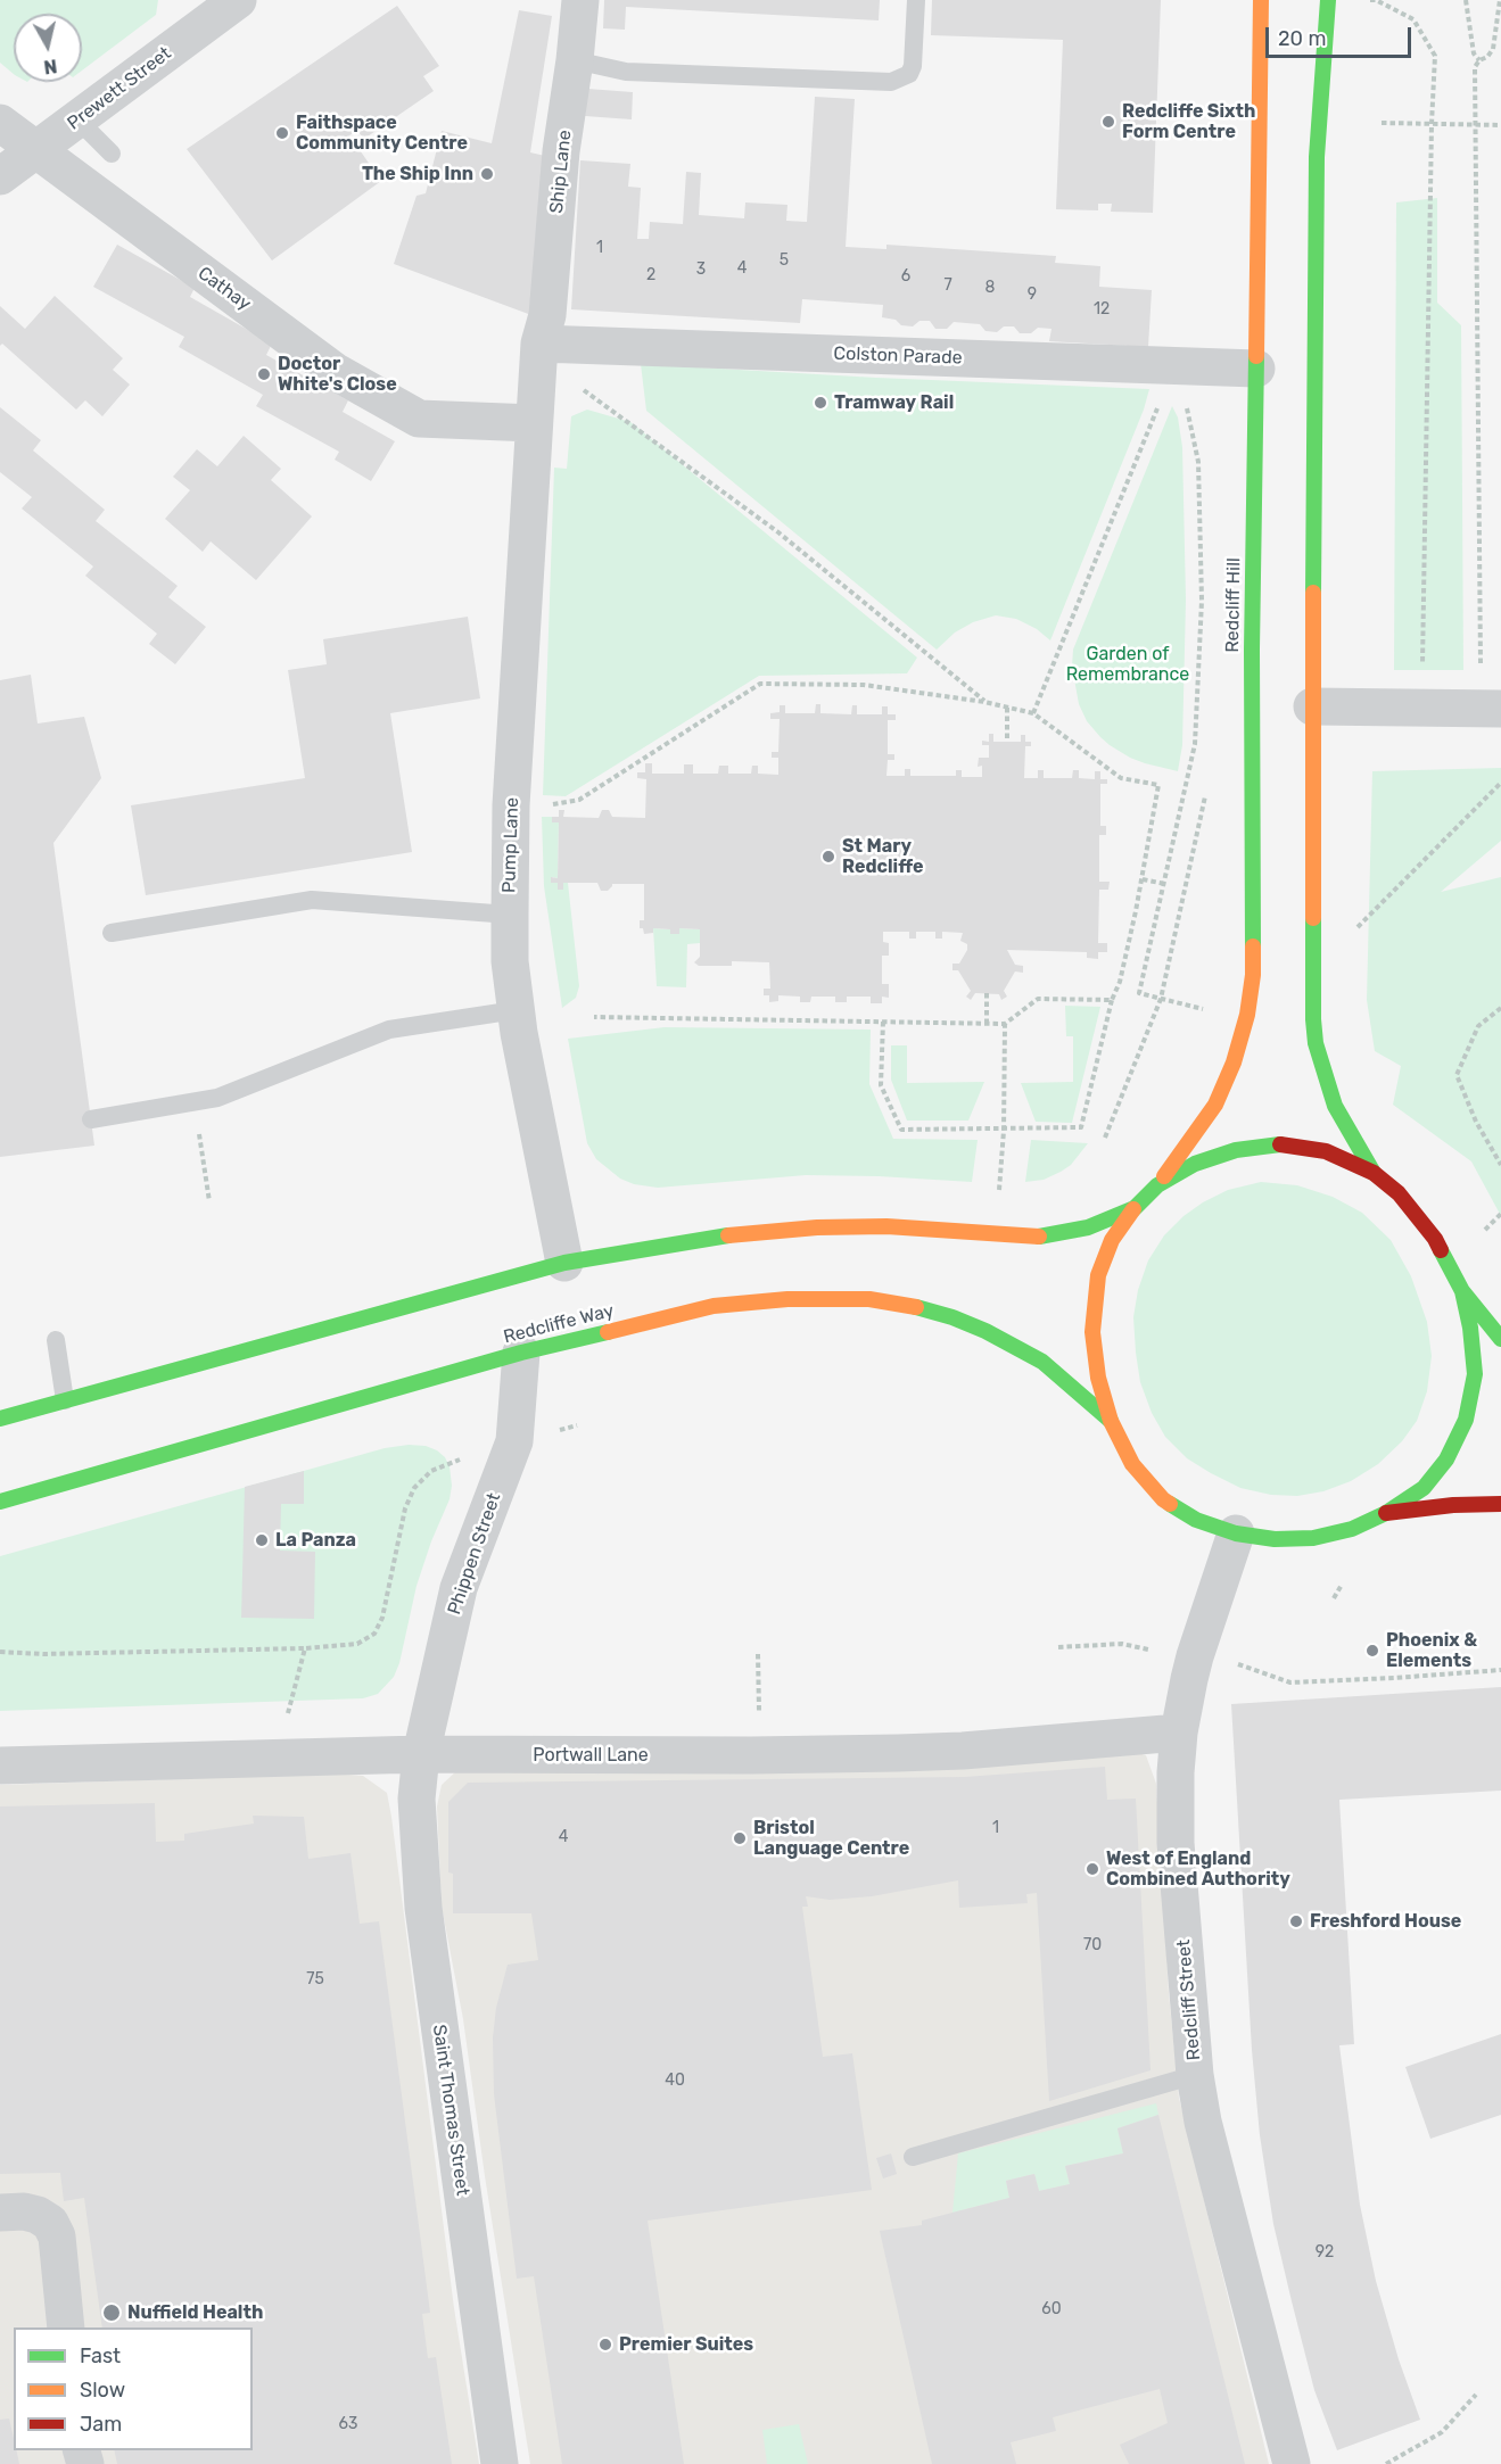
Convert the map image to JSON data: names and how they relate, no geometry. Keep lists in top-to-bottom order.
{
  "streets": {
    "main road": ["Redcliff Hill", "Redcliffe Way"],
    "street": [
      "Prewett Street",
      "Ship Lane",
      "Cathay",
      "Colston Parade",
      "Pump Lane",
      "Phippen Street",
      "Portwall Lane",
      "Redcliff Street",
      "Saint Thomas Street"
    ]
  },
  "crossings": [
    ["Prewett Street", "Cathay"],
    ["Ship Lane", "Colston Parade"],
    ["Ship Lane", "Pump Lane"],
    ["Cathay", "Pump Lane"],
    ["Colston Parade", "Redcliff Hill"],
    ["Colston Parade", "Pump Lane"],
    ["Redcliffe Way", "Phippen Street"],
    ["Phippen Street", "Portwall Lane"],
    ["Phippen Street", "Saint Thomas Street"],
    ["Portwall Lane", "Redcliff Street"],
    ["Portwall Lane", "Saint Thomas Street"]
  ],
  "parks": ["Garden of Remembrance"],
  "places": [
    "Redcliffe Sixth Form Centre",
    "Faithspace Community Centre",
    "The Ship Inn",
    "Doctor White's Close",
    "Tramway Rail",
    "St Mary Redcliffe",
    "La Panza",
    "Phoenix & Elements",
    "Bristol Language Centre",
    "West of England Combined Authority",
    "Freshford House",
    "Nuffield Health",
    "Premier Suites"
  ],
  "house_numbers": [
    "1",
    "5",
    "4",
    "3",
    "2",
    "6",
    "7",
    "8",
    "9",
    "12",
    "1",
    "4",
    "70",
    "75",
    "40",
    "92",
    "60",
    "63"
  ],
  "legend": ["Fast", "Slow", "Jam"],
  "scale_bar": "20 m",
  "north": "bottom"
}
